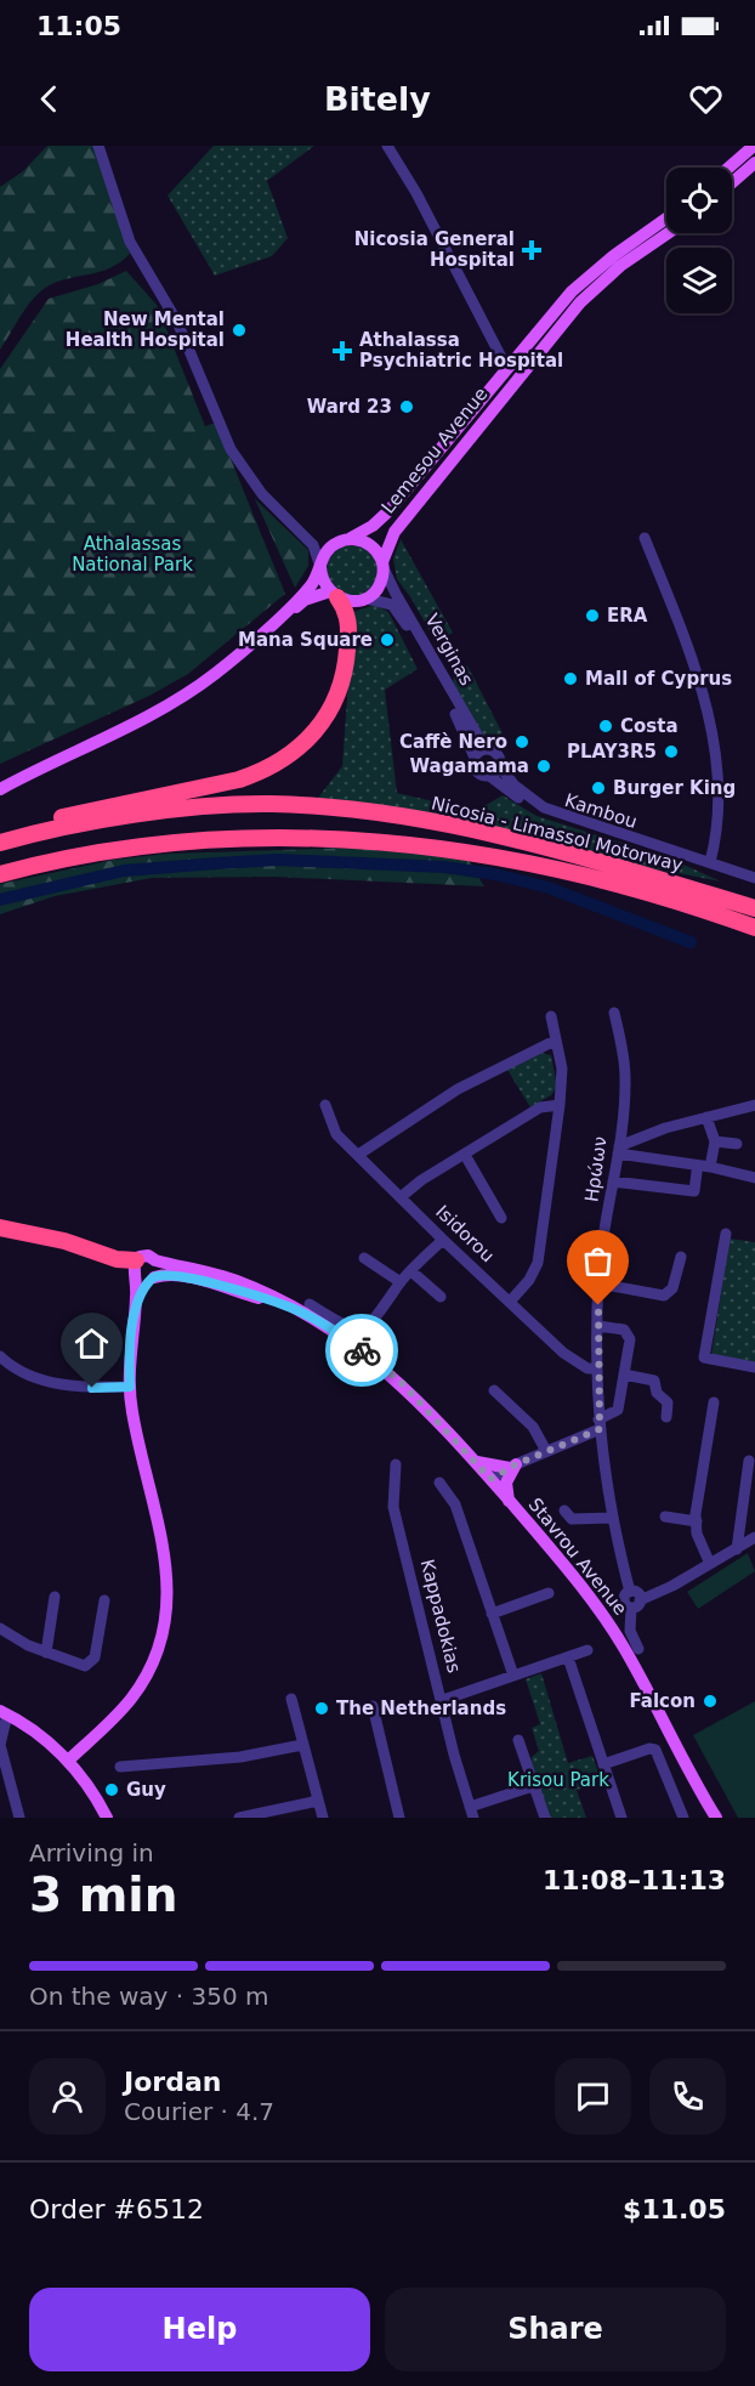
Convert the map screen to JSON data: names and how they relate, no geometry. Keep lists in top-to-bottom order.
{
  "streets": {
    "highway": ["Nicosia - Limassol Motorway"],
    "main road": ["Lemesou Avenue", "Stavrou Avenue"],
    "street": [
      "Verginas",
      "Kambou",
      "Ηρώων",
      "Isidorou",
      "Kappadokias"
    ]
  },
  "crossings": [
    ["Lemesou Avenue", "Verginas"],
    ["Verginas", "Kambou"],
    ["Ηρώων", "Isidorou"]
  ],
  "parks": ["Athalassas National Park", "Krisou Park"],
  "places": {
    "health": ["Nicosia General Hospital", "Athalassa Psychiatric Hospital"],
    "other": [
      "New Mental Health Hospital",
      "Ward 23",
      "ERA",
      "Mana Square",
      "Mall of Cyprus",
      "Costa",
      "Caffè Nero",
      "PLAY3R5",
      "Wagamama",
      "Burger King",
      "Falcon",
      "The Netherlands",
      "Guy"
    ]
  },
  "page": {
    "status": "11:05",
    "header": "Bitely",
    "heading": ["3 min", "Arriving in", "11:08–11:13"],
    "panel": [
      "Jordan",
      "Courier · 4.7",
      "Order #6512",
      "$11.05"
    ],
    "bar": "On the way · 350 m",
    "buttons": ["Help", "Share"]
  }
}
